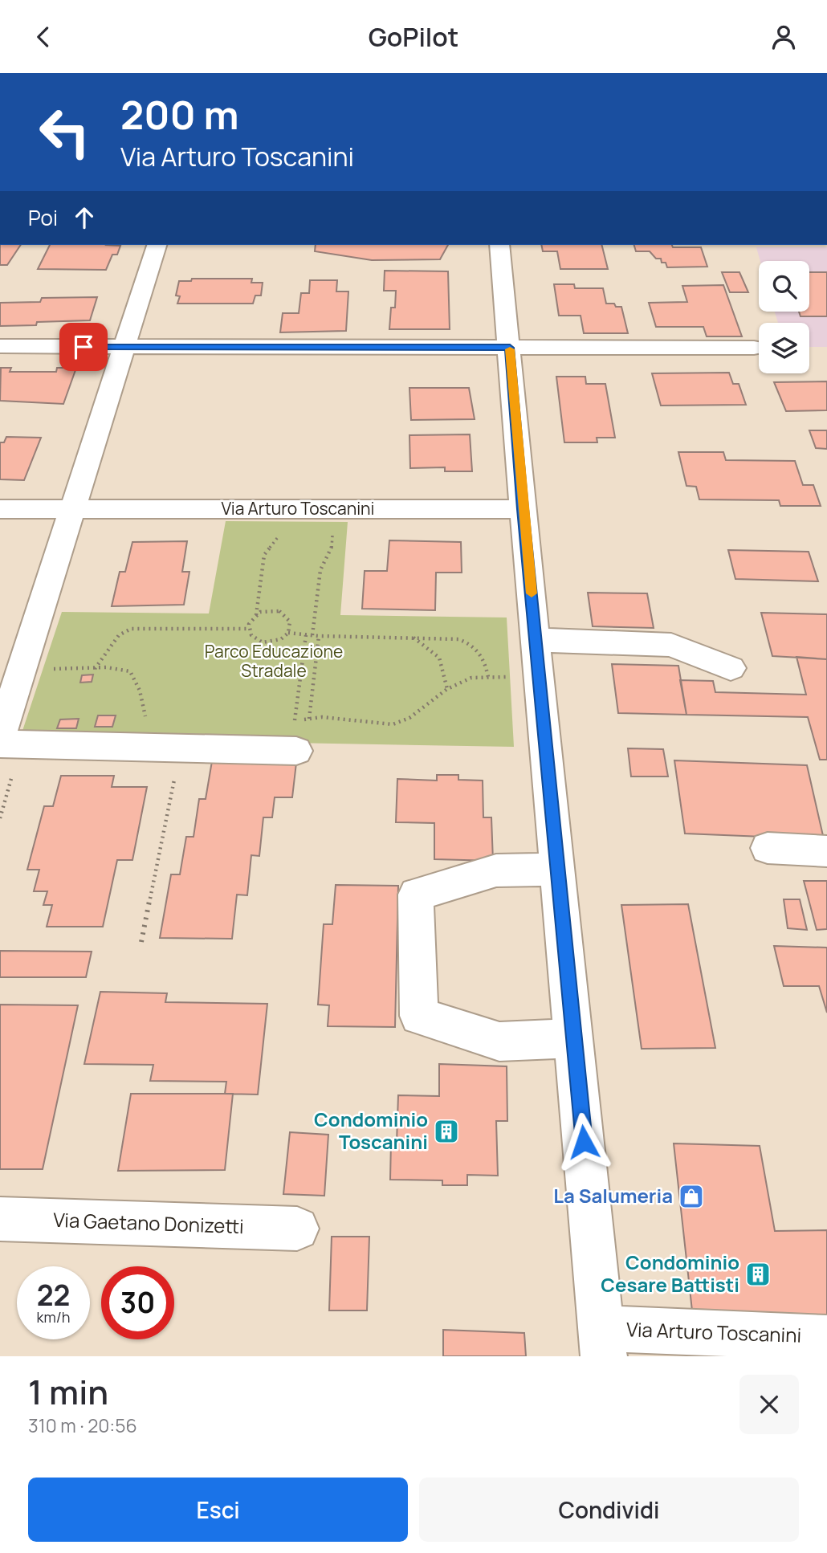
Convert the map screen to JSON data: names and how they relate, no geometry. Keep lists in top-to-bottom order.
{
  "streets": {
    "street": ["Via Arturo Toscanini", "Via Gaetano Donizetti"]
  },
  "parks": ["Parco Educazione Stradale"],
  "places": {
    "building": ["Condominio Toscanini", "Condominio Cesare Battisti"],
    "shop": ["La Salumeria"]
  },
  "page": {
    "header": "GoPilot",
    "turn": ["200 m", "Via Arturo Toscanini"],
    "then": "Poi",
    "speed": "22 km/h",
    "limit": "30",
    "heading": ["1 min", "310 m · 20:56"],
    "buttons": ["Esci", "Condividi"]
  }
}
